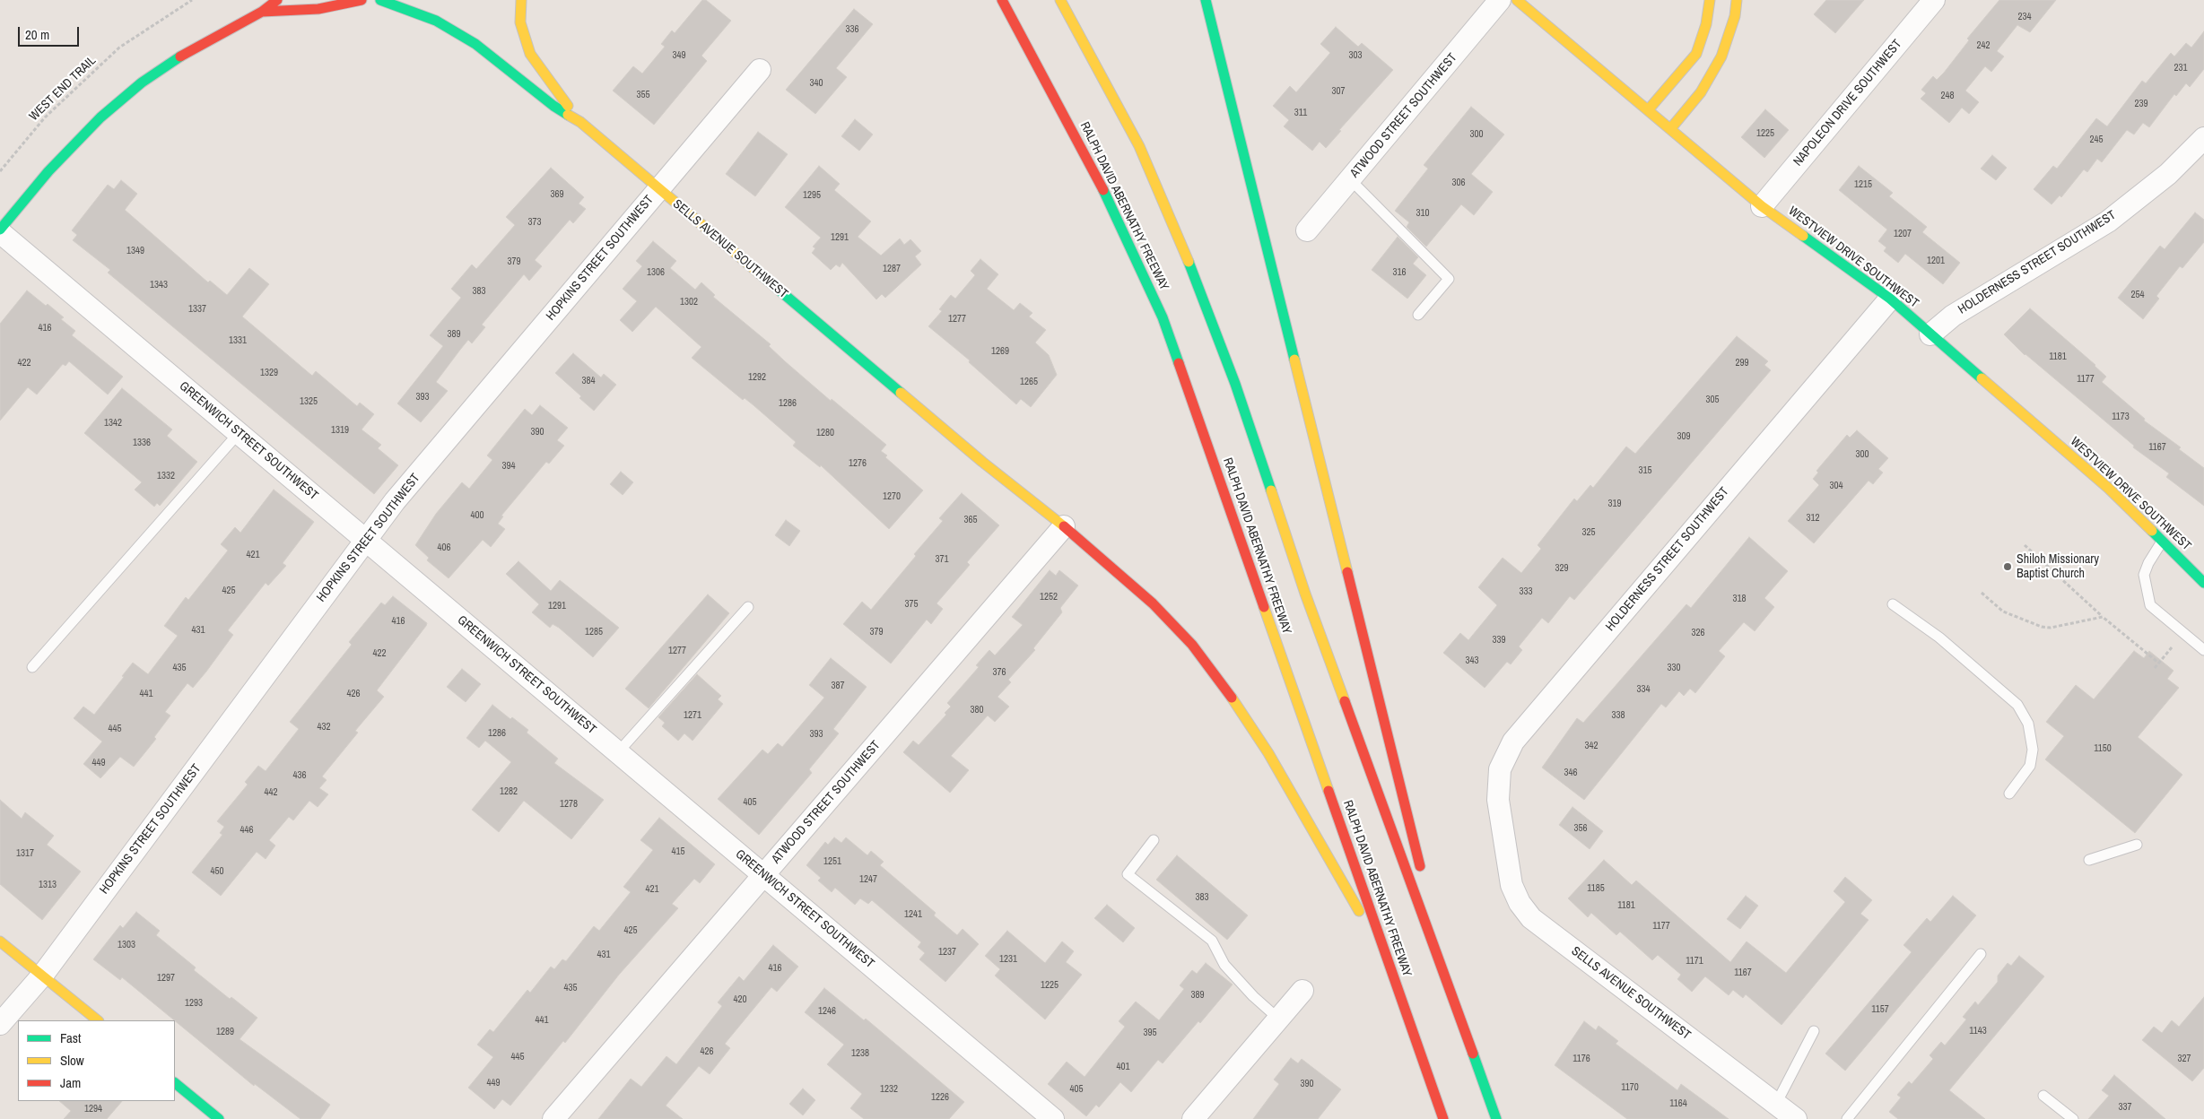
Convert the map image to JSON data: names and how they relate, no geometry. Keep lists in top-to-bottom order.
{
  "streets": {
    "main road": ["RALPH DAVID ABERNATHY FREEWAY", "SELLS AVENUE SOUTHWEST", "WESTVIEW DRIVE SOUTHWEST"],
    "street": [
      "NAPOLEON DRIVE SOUTHWEST",
      "ATWOOD STREET SOUTHWEST",
      "HOPKINS STREET SOUTHWEST",
      "HOLDERNESS STREET SOUTHWEST",
      "GREENWICH STREET SOUTHWEST"
    ],
    "path": ["WEST END TRAIL"]
  },
  "crossings": [
    ["NAPOLEON DRIVE SOUTHWEST", "WESTVIEW DRIVE SOUTHWEST"],
    ["ATWOOD STREET SOUTHWEST", "SELLS AVENUE SOUTHWEST"],
    ["ATWOOD STREET SOUTHWEST", "GREENWICH STREET SOUTHWEST"],
    ["RALPH DAVID ABERNATHY FREEWAY", "SELLS AVENUE SOUTHWEST"],
    ["SELLS AVENUE SOUTHWEST", "HOPKINS STREET SOUTHWEST"],
    ["SELLS AVENUE SOUTHWEST", "HOLDERNESS STREET SOUTHWEST"],
    ["WESTVIEW DRIVE SOUTHWEST", "HOLDERNESS STREET SOUTHWEST"],
    ["HOPKINS STREET SOUTHWEST", "GREENWICH STREET SOUTHWEST"]
  ],
  "places": ["Shiloh Missionary Baptist Church"],
  "house_numbers": [
    "234",
    "336",
    "242",
    "349",
    "303",
    "231",
    "340",
    "307",
    "355",
    "248",
    "239",
    "311",
    "1225",
    "300",
    "245",
    "306",
    "1215",
    "369",
    "1295",
    "310",
    "373",
    "1207",
    "1291",
    "1349",
    "1201",
    "379",
    "1287",
    "1306",
    "316",
    "1343",
    "383",
    "254",
    "1302",
    "1337",
    "1277",
    "416",
    "389",
    "1331",
    "1269",
    "1181",
    "422",
    "299",
    "1329",
    "1292",
    "1177",
    "384",
    "1265",
    "393",
    "305",
    "1325",
    "1286",
    "1173",
    "1342",
    "1319",
    "390",
    "1280",
    "309",
    "1336",
    "1167",
    "300",
    "1276",
    "394",
    "315",
    "1332",
    "304",
    "1270",
    "319",
    "400",
    "312",
    "365",
    "325",
    "406",
    "421",
    "371",
    "329",
    "425",
    "333",
    "1252",
    "318",
    "375",
    "1291",
    "416",
    "431",
    "1285",
    "379",
    "326",
    "339",
    "1277",
    "422",
    "343",
    "435",
    "330",
    "376",
    "387",
    "334",
    "441",
    "426",
    "380",
    "1271",
    "338",
    "432",
    "445",
    "1286",
    "393",
    "342",
    "1150",
    "449",
    "346",
    "436",
    "1282",
    "442",
    "405",
    "1278",
    "356",
    "446",
    "415",
    "1317",
    "1251",
    "450",
    "1247",
    "1313",
    "1185",
    "421",
    "383",
    "1181",
    "1241",
    "1177",
    "425",
    "1303",
    "1237",
    "431",
    "1231",
    "1171",
    "416",
    "1167",
    "1297",
    "1225",
    "435",
    "389",
    "420",
    "1293",
    "1157",
    "1246",
    "441",
    "1143",
    "1289",
    "395",
    "426",
    "1238",
    "445",
    "1176",
    "327",
    "401",
    "449",
    "390",
    "1170",
    "1232",
    "405",
    "1226",
    "1164",
    "337",
    "1294"
  ],
  "legend": ["Fast", "Slow", "Jam"],
  "scale_bar": "20 m"
}
